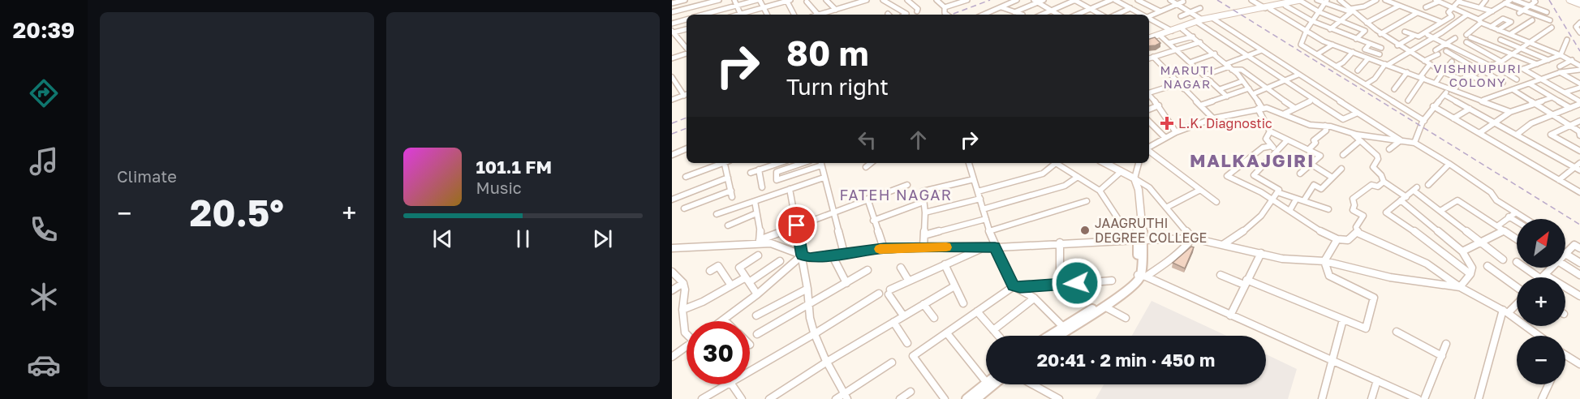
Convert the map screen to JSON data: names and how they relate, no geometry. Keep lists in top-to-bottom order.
{
  "districts": [
    "VISHNUPURI COLONY",
    "MARUTI NAGAR",
    "MALKAJGIRI",
    "FATEH NAGAR"
  ],
  "places": {
    "health": ["L.K. Diagnostic"],
    "other": ["JAAGRUTHI DEGREE COLLEGE"]
  },
  "north": "top right",
  "page": {
    "tabs": "20:39",
    "tile": "Climate",
    "turn": ["80 m", "Turn right"],
    "song": ["101.1 FM", "Music"],
    "heat": ["−", "20.5°", "+"],
    "map_buttons": ["+", "−"],
    "limit": "30",
    "trip": "20:41 · 2 min · 450 m"
  }
}
